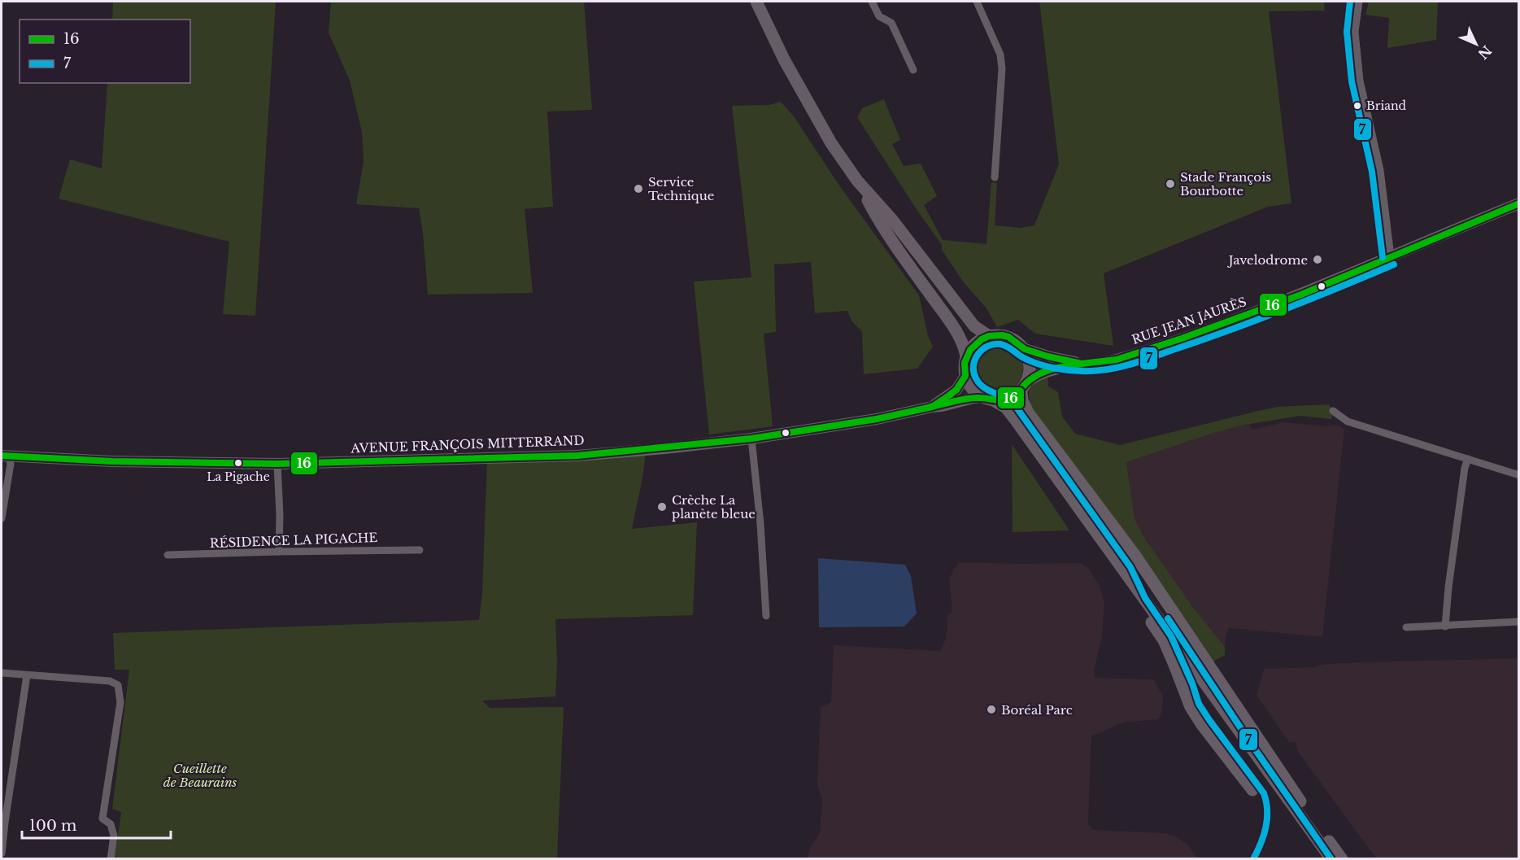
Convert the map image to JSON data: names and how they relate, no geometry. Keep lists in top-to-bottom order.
{
  "streets": {
    "main road": ["RUE JEAN JAURÈS", "AVENUE FRANÇOIS MITTERRAND"],
    "street": ["RÉSIDENCE LA PIGACHE"]
  },
  "parks": ["Cueillette de Beaurains"],
  "places": [
    "Briand",
    "Stade François Bourbotte",
    "Service Technique",
    "Javelodrome",
    "La Pigache",
    "Crèche La planète bleue",
    "Boréal Parc"
  ],
  "lines": ["transit line 7", "transit line 16"],
  "legend": ["16", "7"],
  "scale_bar": "100 m",
  "north": "bottom right"
}
